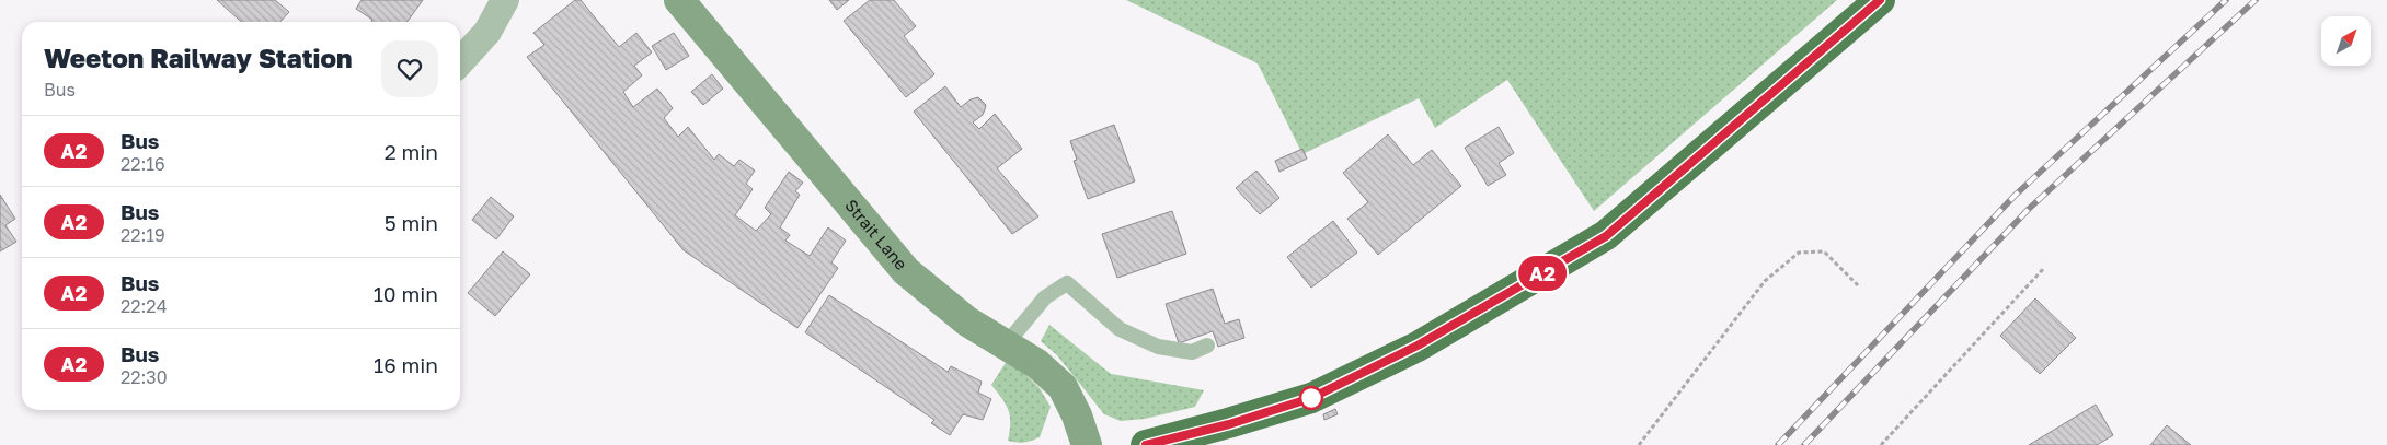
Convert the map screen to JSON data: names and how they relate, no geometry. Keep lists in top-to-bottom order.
{
  "streets": {
    "street": ["Strait Lane"]
  },
  "lines": ["bus line A2"],
  "north": "top right",
  "page": {
    "on_map": "A2",
    "heading": ["Weeton Railway Station", "Bus"],
    "list": [
      {
        "mark": "A2",
        "name": "Bus",
        "note": "22:16",
        "value": "2 min"
      },
      {
        "mark": "A2",
        "name": "Bus",
        "note": "22:19",
        "value": "5 min"
      },
      {
        "mark": "A2",
        "name": "Bus",
        "note": "22:24",
        "value": "10 min"
      },
      {
        "mark": "A2",
        "name": "Bus",
        "note": "22:30",
        "value": "16 min"
      }
    ]
  }
}
